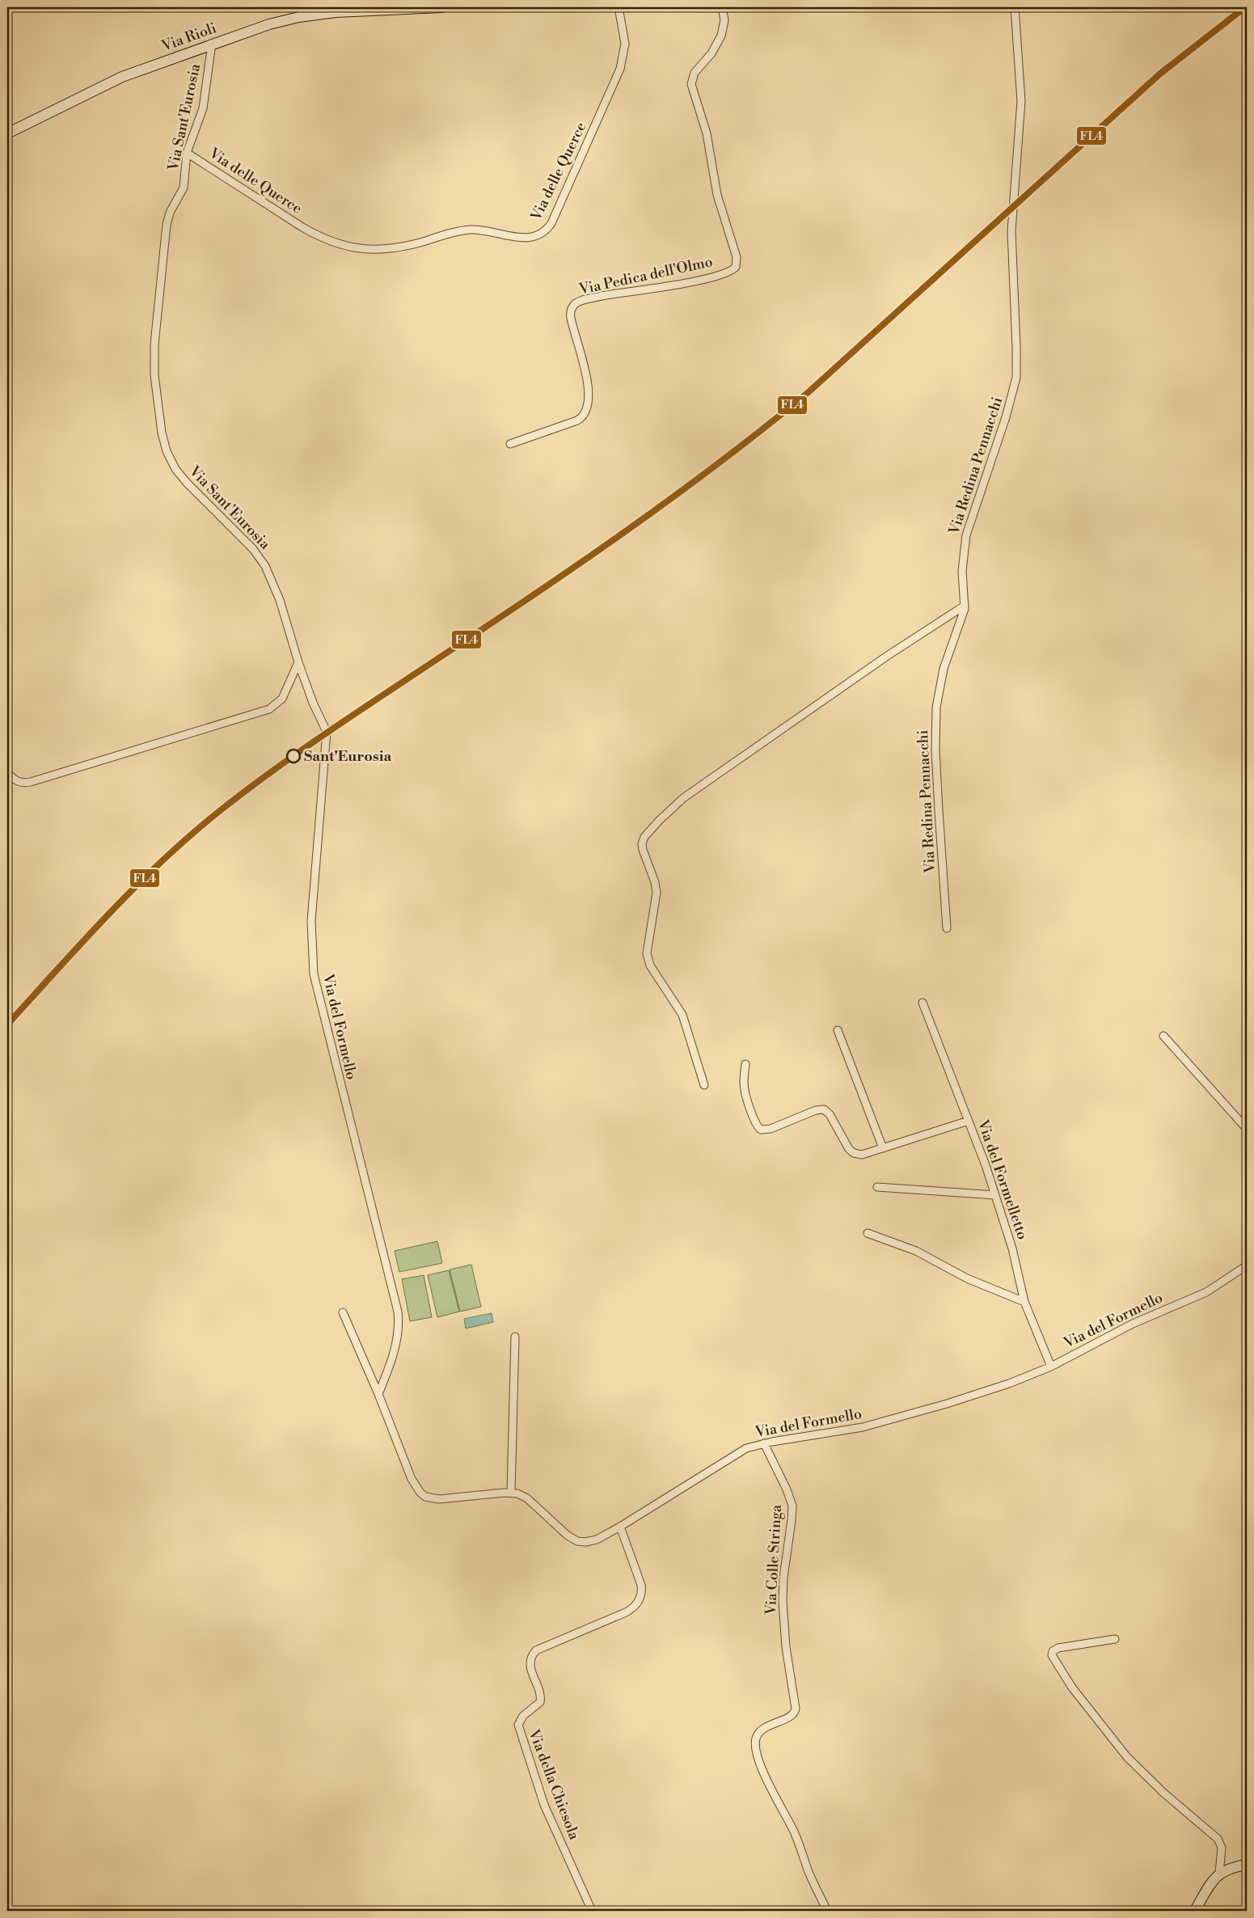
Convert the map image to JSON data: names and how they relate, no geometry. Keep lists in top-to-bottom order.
{
  "streets": {
    "main road": ["Via Rioli"],
    "street": [
      "Via Sant'Eurosia",
      "Via delle Querce",
      "Via Pedica dell'Olmo",
      "Via Redina Pennacchi",
      "Via del Formello",
      "Via del Formelletto",
      "Via Colle Stringa",
      "Via della Chiesola"
    ]
  },
  "crossings": [
    ["Via Rioli", "Via Sant'Eurosia"],
    ["Via Sant'Eurosia", "Via delle Querce"],
    ["Via Sant'Eurosia", "Via del Formello"],
    ["Via del Formello", "Via del Formelletto"],
    ["Via del Formello", "Via Colle Stringa"],
    ["Via del Formello", "Via della Chiesola"]
  ],
  "places": ["Sant'Eurosia"],
  "lines": ["transit line FL4"]
}
